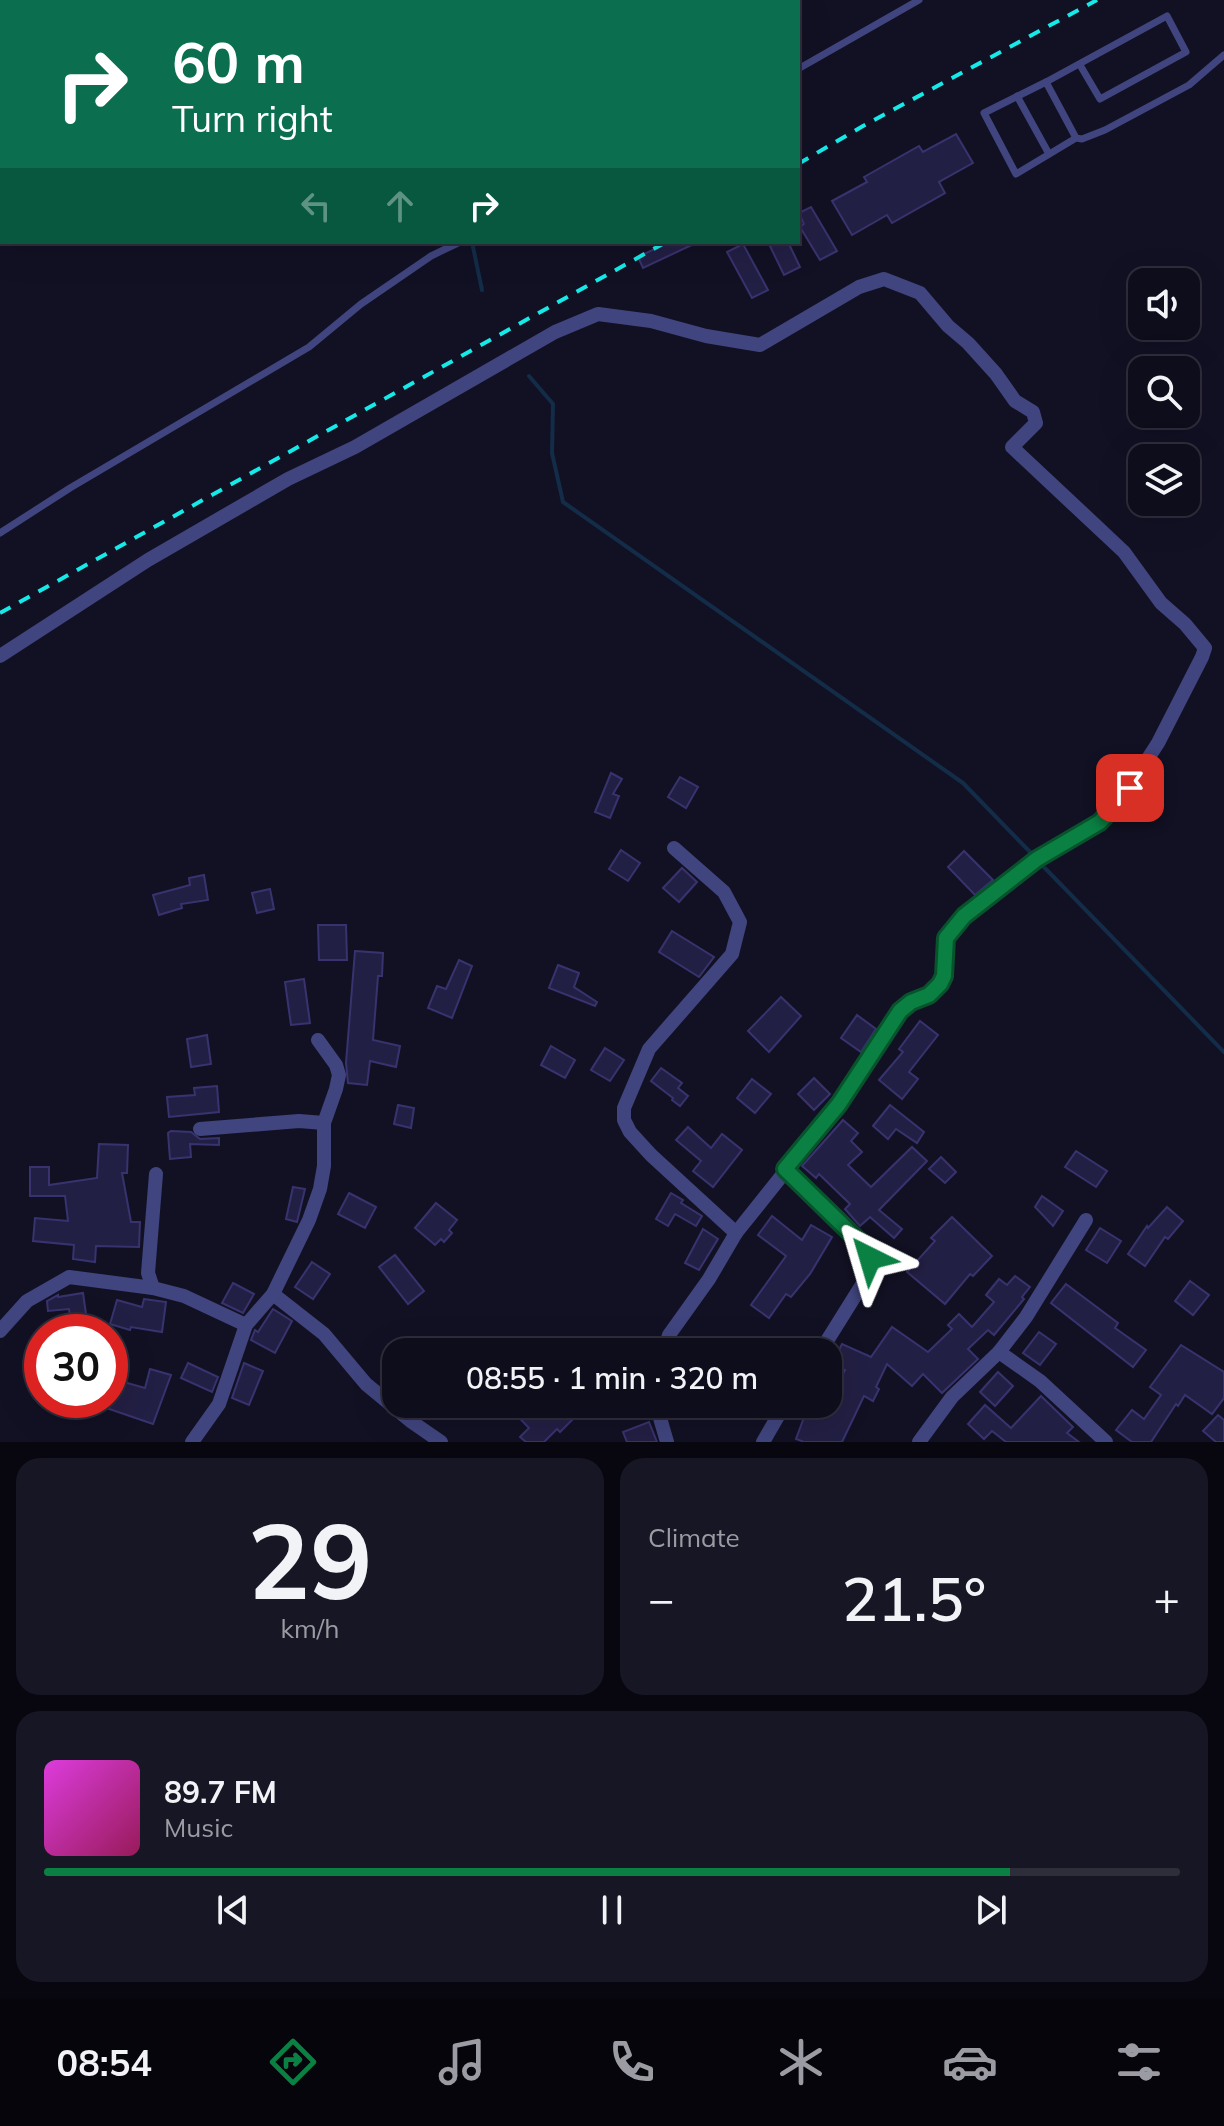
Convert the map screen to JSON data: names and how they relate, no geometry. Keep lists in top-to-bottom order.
{
  "page": {
    "turn": ["60 m", "Turn right"],
    "limit": "30",
    "trip": "08:55 · 1 min · 320 m",
    "tile": [
      ["29", "km/h"],
      "Climate"
    ],
    "heat": ["−", "21.5°", "+"],
    "song": ["89.7 FM", "Music"],
    "tabs": "08:54"
  }
}
